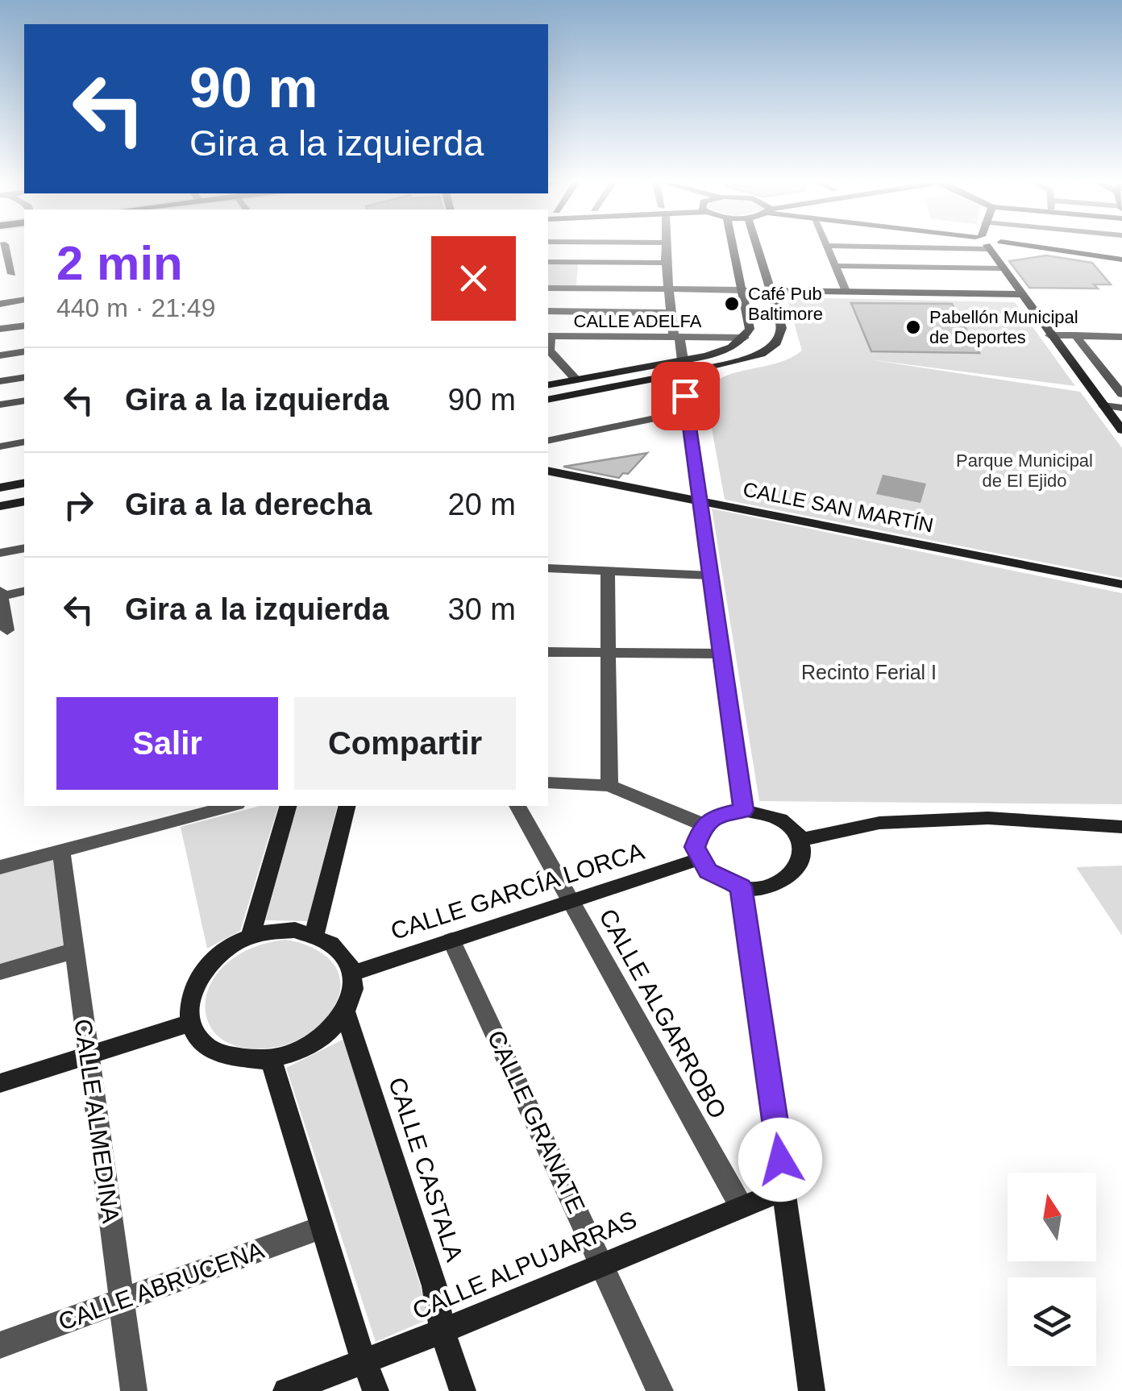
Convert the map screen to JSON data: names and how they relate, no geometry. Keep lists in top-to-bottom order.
{
  "streets": {
    "street": [
      "CALLE ADELFA",
      "CALLE SAN MARTÍN",
      "CALLE GARCÍA LORCA",
      "CALLE ALGARROBO",
      "CALLE ALMEDINA",
      "CALLE GRANATE",
      "CALLE CASTALA",
      "CALLE ALPUJARRAS",
      "CALLE ABRUCENA"
    ]
  },
  "crossings": [
    ["CALLE GARCÍA LORCA", "CALLE ALGARROBO"],
    ["CALLE GARCÍA LORCA", "CALLE GRANATE"],
    ["CALLE GARCÍA LORCA", "CALLE CASTALA"],
    ["CALLE ALGARROBO", "CALLE ALPUJARRAS"],
    ["CALLE ALMEDINA", "CALLE ABRUCENA"],
    ["CALLE GRANATE", "CALLE ALPUJARRAS"],
    ["CALLE CASTALA", "CALLE ALPUJARRAS"]
  ],
  "parks": ["Parque Municipal de El Ejido", "Recinto Ferial I"],
  "places": ["Café Pub Baltimore", "Pabellón Municipal de Deportes"],
  "north": "top",
  "page": {
    "turn": ["90 m", "Gira a la izquierda"],
    "heading": ["2 min", "440 m · 21:49"],
    "list": [
      {
        "name": "Gira a la izquierda",
        "value": "90 m"
      },
      {
        "name": "Gira a la derecha",
        "value": "20 m"
      },
      {
        "name": "Gira a la izquierda",
        "value": "30 m"
      }
    ],
    "buttons": ["Salir", "Compartir"]
  }
}
